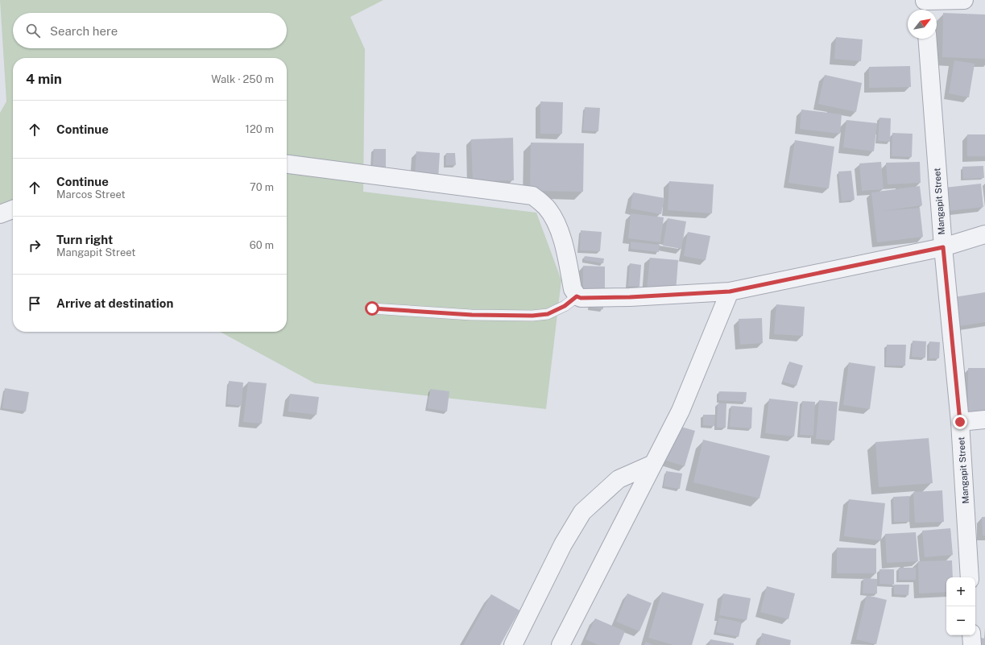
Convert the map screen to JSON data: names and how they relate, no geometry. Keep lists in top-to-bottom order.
{
  "streets": {
    "street": ["Mangapit Street"]
  },
  "north": "top right",
  "page": {
    "search": "Search here",
    "heading": ["4 min", "Walk · 250 m"],
    "list": [
      ["Continue", "120 m"],
      ["Continue", "Marcos Street", "70 m"],
      ["Turn right", "Mangapit Street", "60 m"],
      "Arrive at destination"
    ],
    "map_buttons": ["+", "−"]
  }
}
